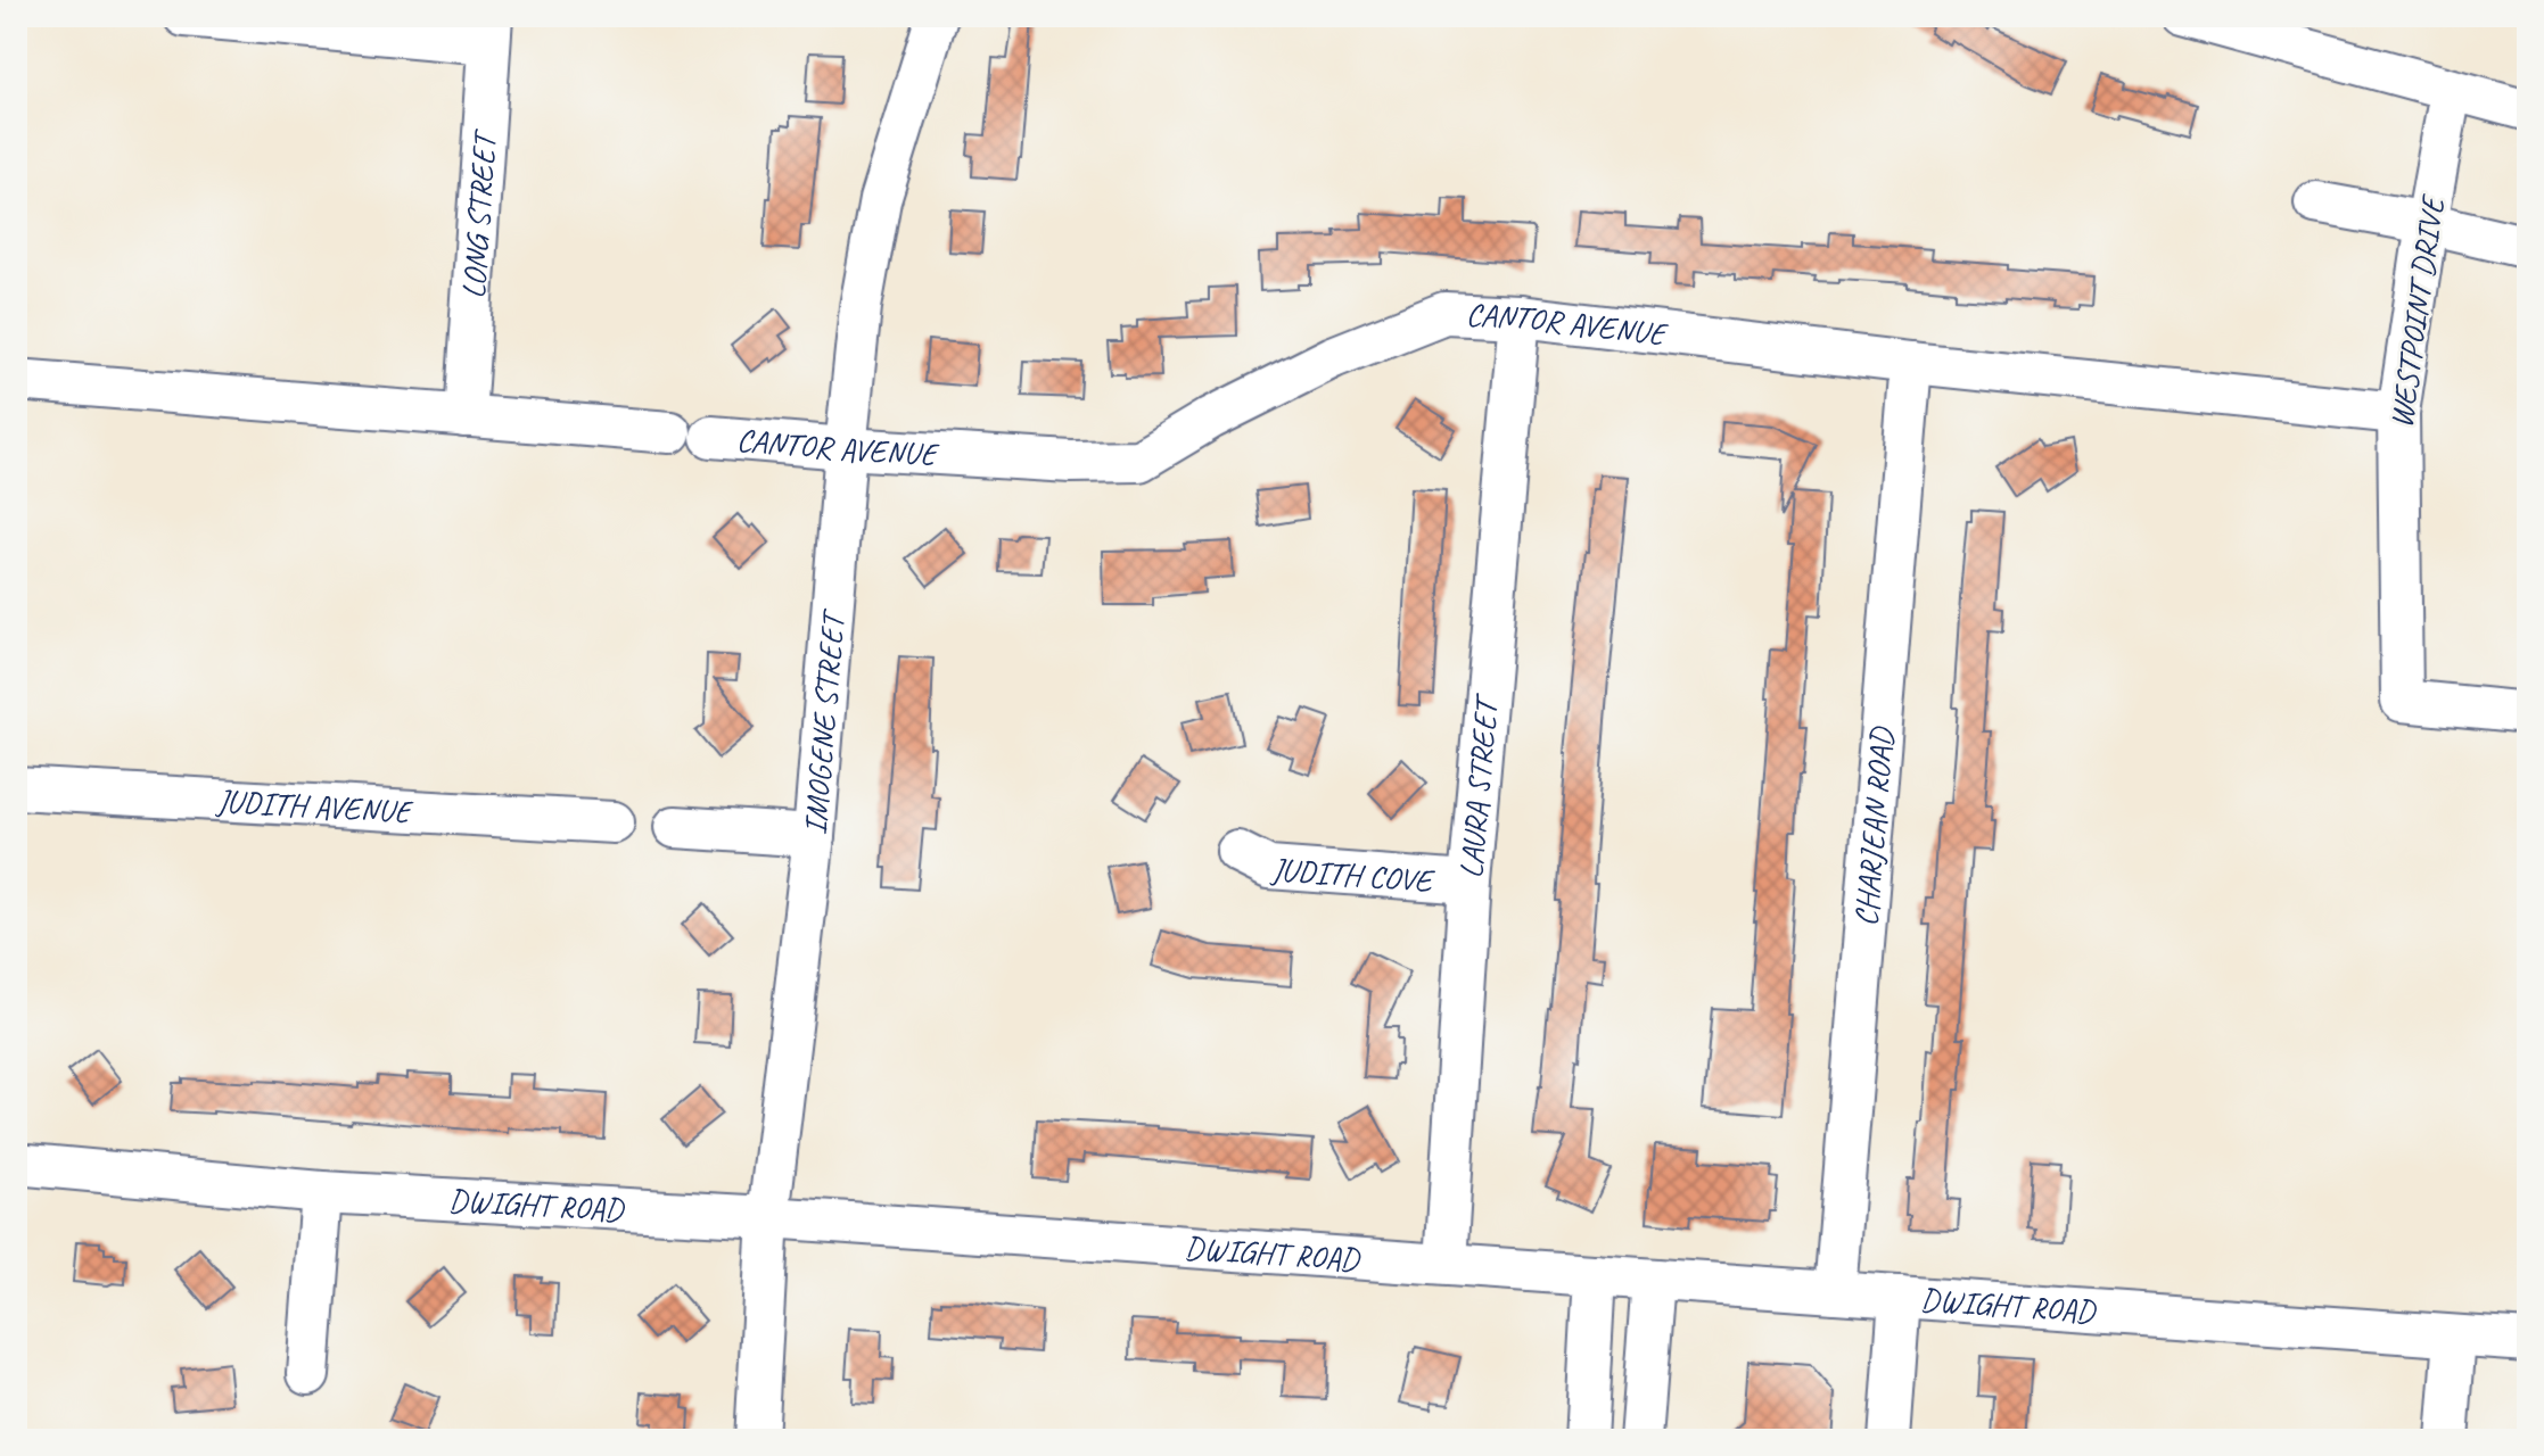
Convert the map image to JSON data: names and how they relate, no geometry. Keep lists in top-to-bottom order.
{
  "streets": {
    "street": [
      "LONG STREET",
      "WESTPOINT DRIVE",
      "CANTOR AVENUE",
      "IMOGENE STREET",
      "LAURA STREET",
      "JUDITH AVENUE",
      "CHARJEAN ROAD",
      "JUDITH COVE",
      "DWIGHT ROAD"
    ]
  },
  "crossings": [
    ["WESTPOINT DRIVE", "CANTOR AVENUE"],
    ["CANTOR AVENUE", "IMOGENE STREET"],
    ["CANTOR AVENUE", "LAURA STREET"],
    ["CANTOR AVENUE", "CHARJEAN ROAD"],
    ["IMOGENE STREET", "DWIGHT ROAD"],
    ["LAURA STREET", "JUDITH COVE"],
    ["LAURA STREET", "DWIGHT ROAD"],
    ["CHARJEAN ROAD", "DWIGHT ROAD"]
  ]
}
